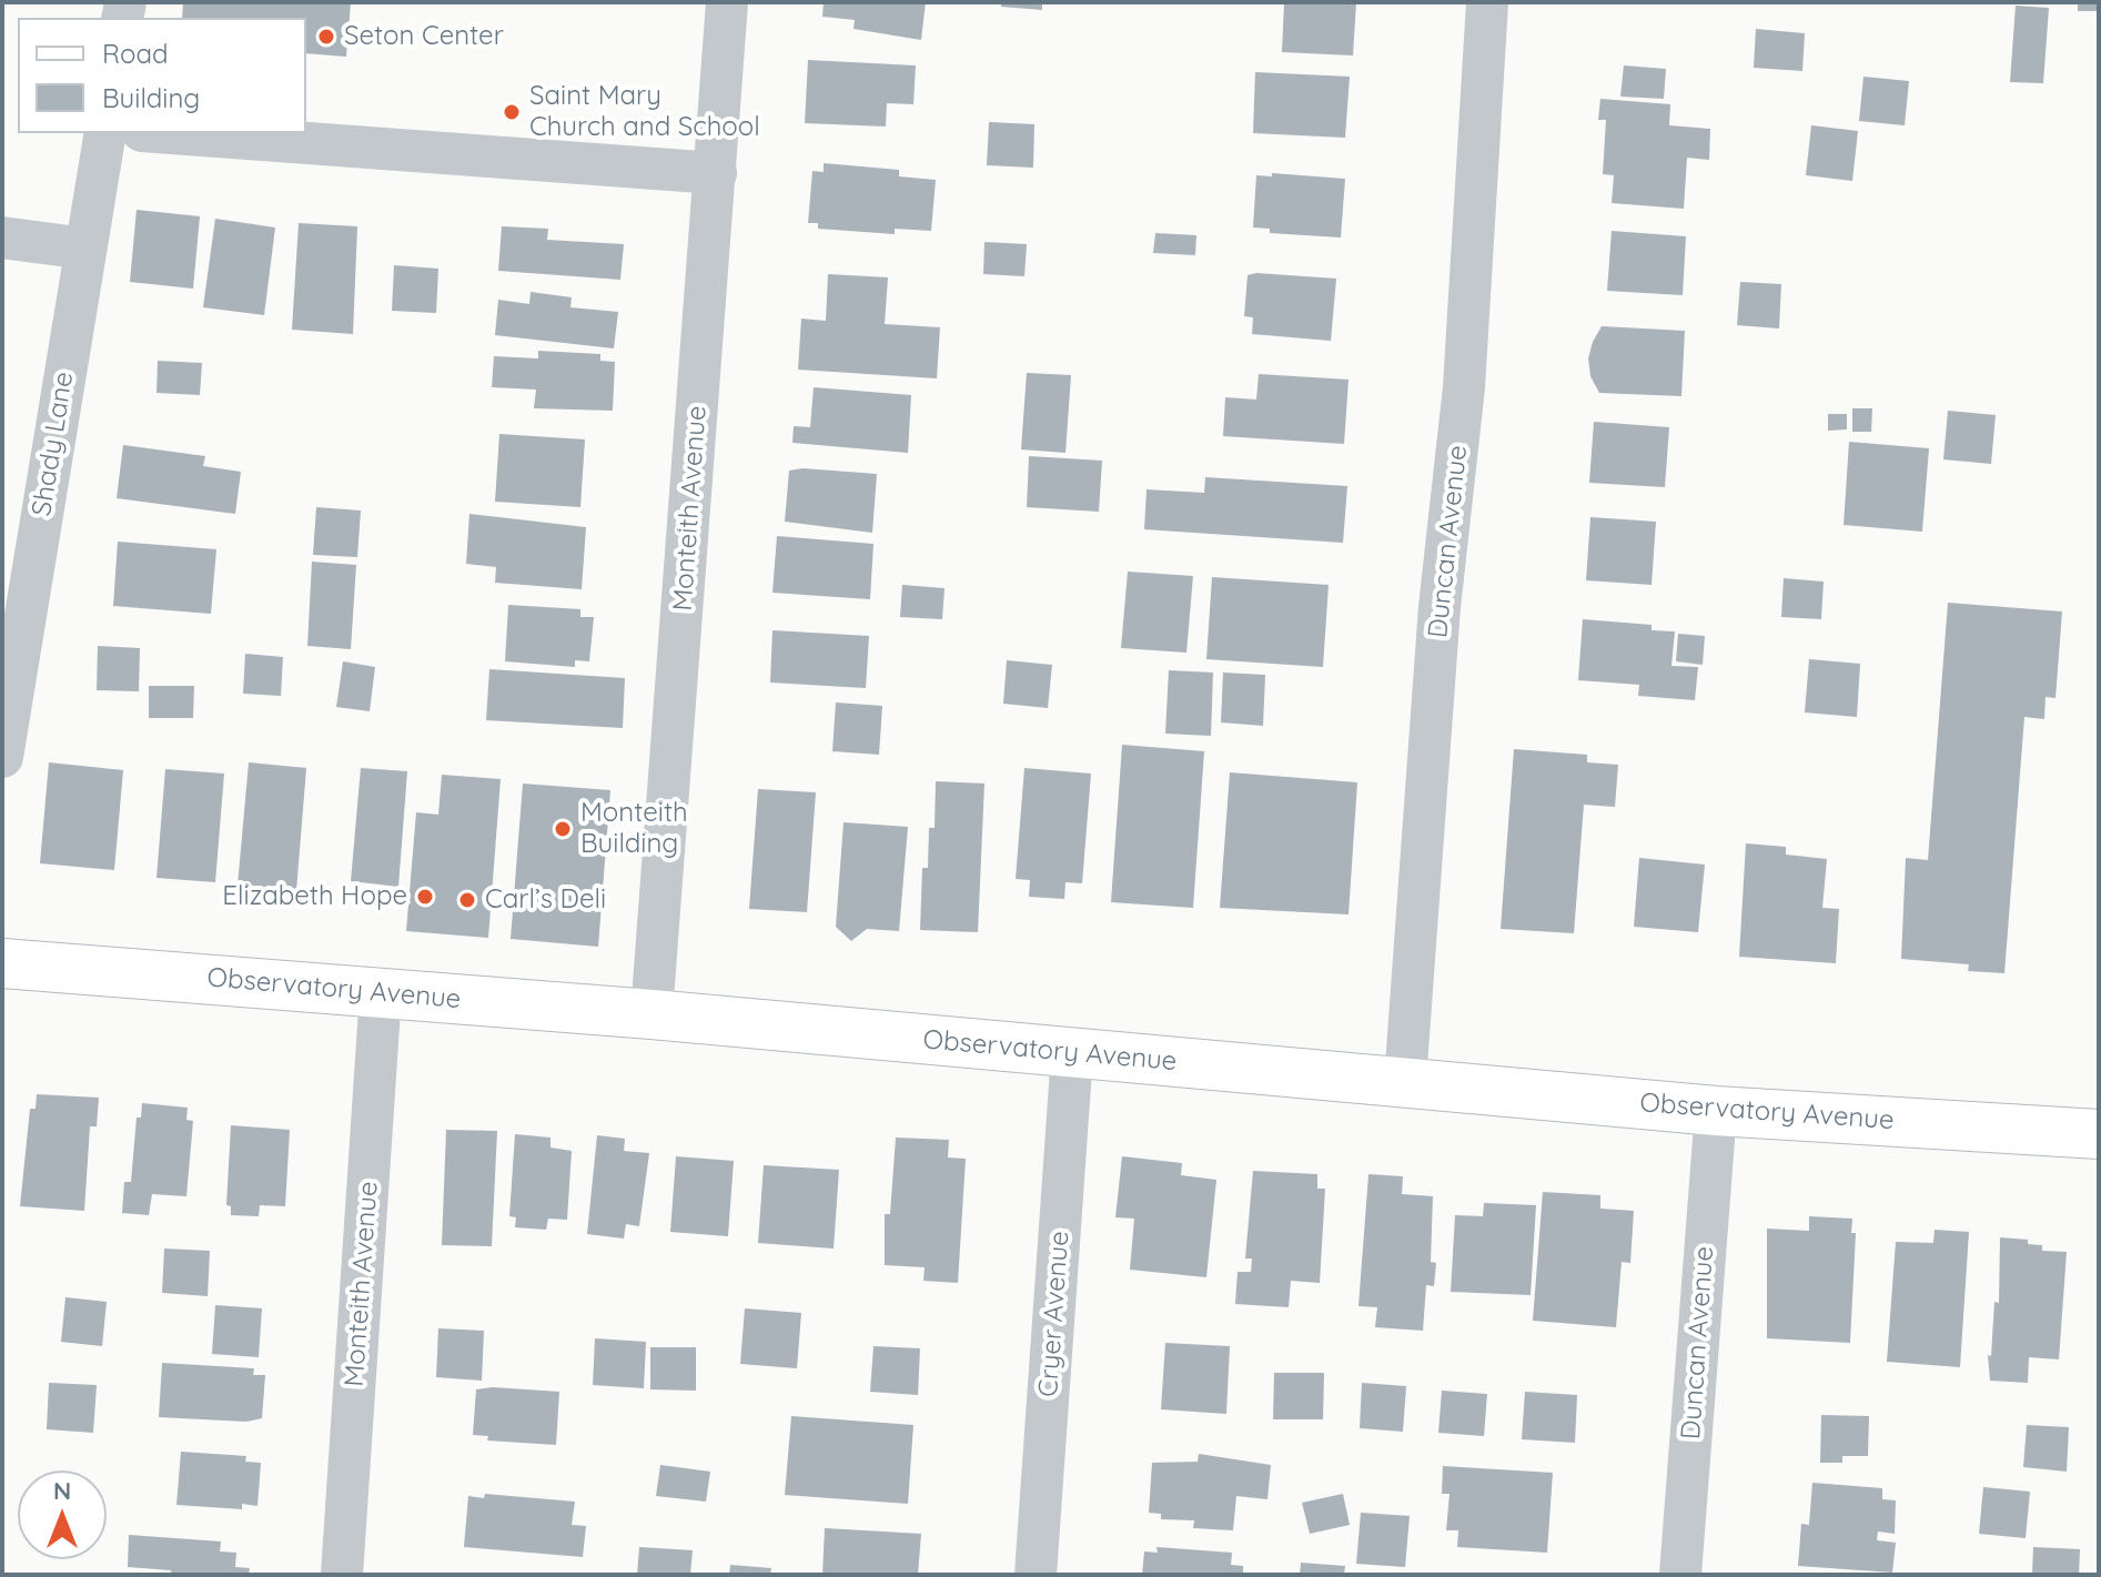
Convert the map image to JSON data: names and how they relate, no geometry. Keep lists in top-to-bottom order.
{
  "streets": {
    "street": [
      "Shady Lane",
      "Monteith Avenue",
      "Duncan Avenue",
      "Observatory Avenue",
      "Cryer Avenue"
    ]
  },
  "crossings": [
    ["Monteith Avenue", "Observatory Avenue"],
    ["Duncan Avenue", "Observatory Avenue"],
    ["Observatory Avenue", "Cryer Avenue"]
  ],
  "places": [
    "Seton Center",
    "Saint Mary Church and School",
    "Monteith Building",
    "Elizabeth Hope",
    "Carl’s Deli"
  ],
  "legend": ["Road", "Building"],
  "north": "top"
}
